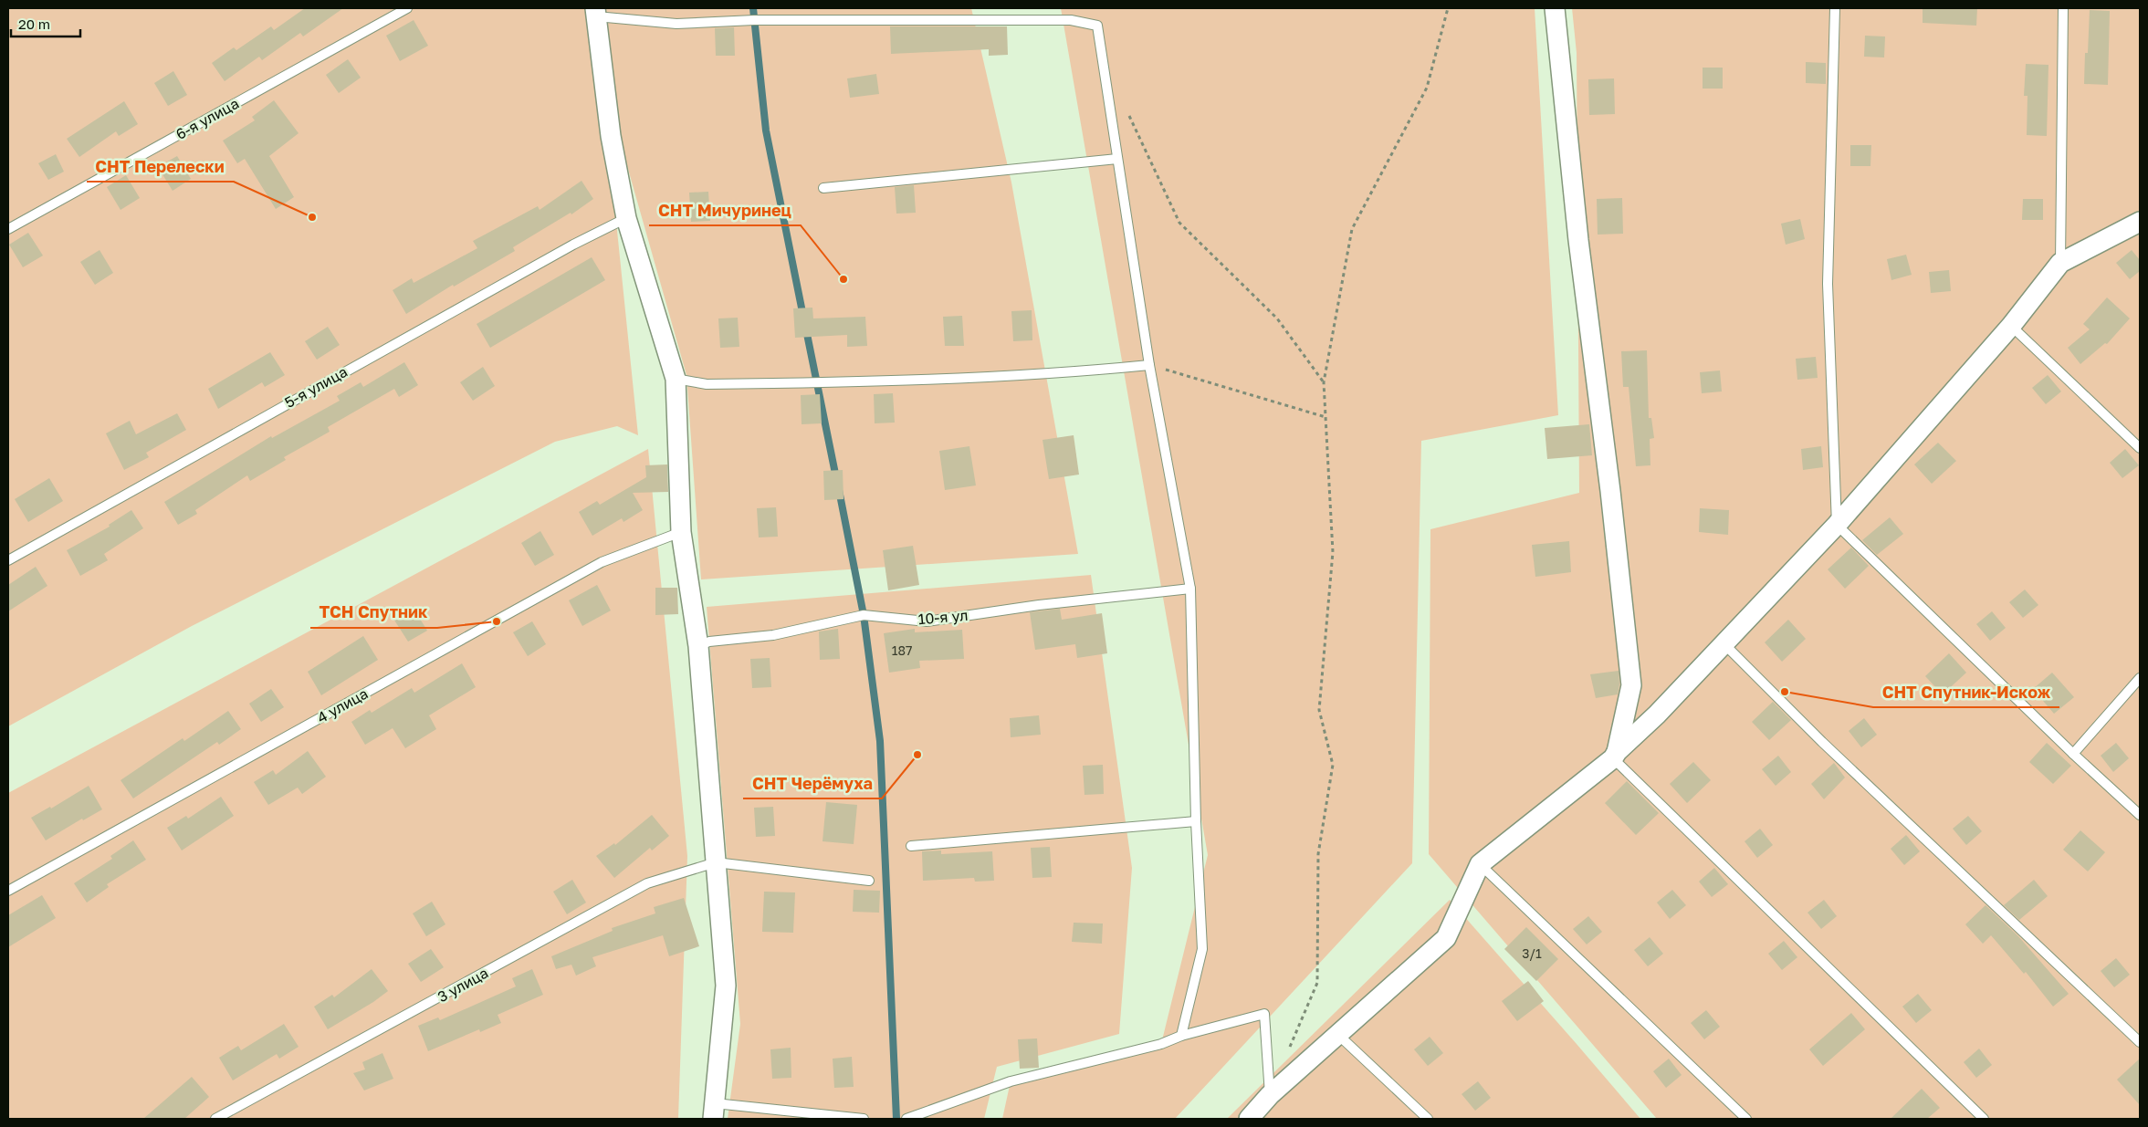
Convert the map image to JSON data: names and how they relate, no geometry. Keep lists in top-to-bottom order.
{
  "streets": {
    "lane": [
      "6-я улица",
      "5-я улица",
      "10-я ул",
      "4 улица",
      "3 улица"
    ]
  },
  "places": [
    "СНТ Перелески",
    "СНТ Мичуринец",
    "ТСН Спутник",
    "СНТ Спутник-Искож",
    "СНТ Черёмуха"
  ],
  "house_numbers": ["187", "3/1"],
  "scale_bar": "20 m"
}
